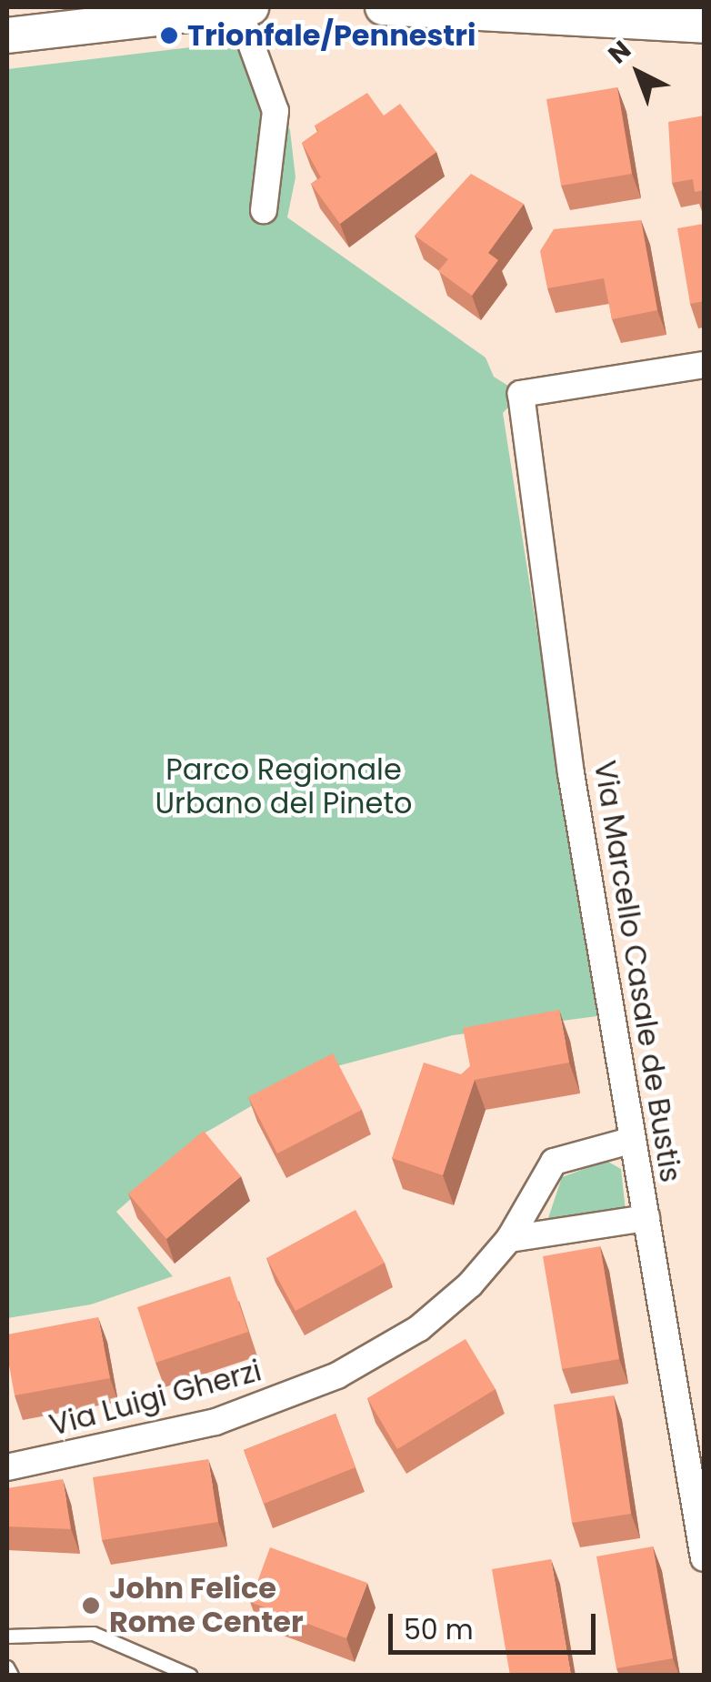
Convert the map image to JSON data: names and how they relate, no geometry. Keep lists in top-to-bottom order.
{
  "streets": {
    "street": ["Via Marcello Casale de Bustis", "Via Luigi Gherzi"]
  },
  "crossings": [
    ["Via Marcello Casale de Bustis", "Via Luigi Gherzi"]
  ],
  "parks": ["Parco Regionale Urbano del Pineto"],
  "places": ["Trionfale/Pennestri", "John Felice Rome Center"],
  "scale_bar": "50 m",
  "north": "top left"
}
